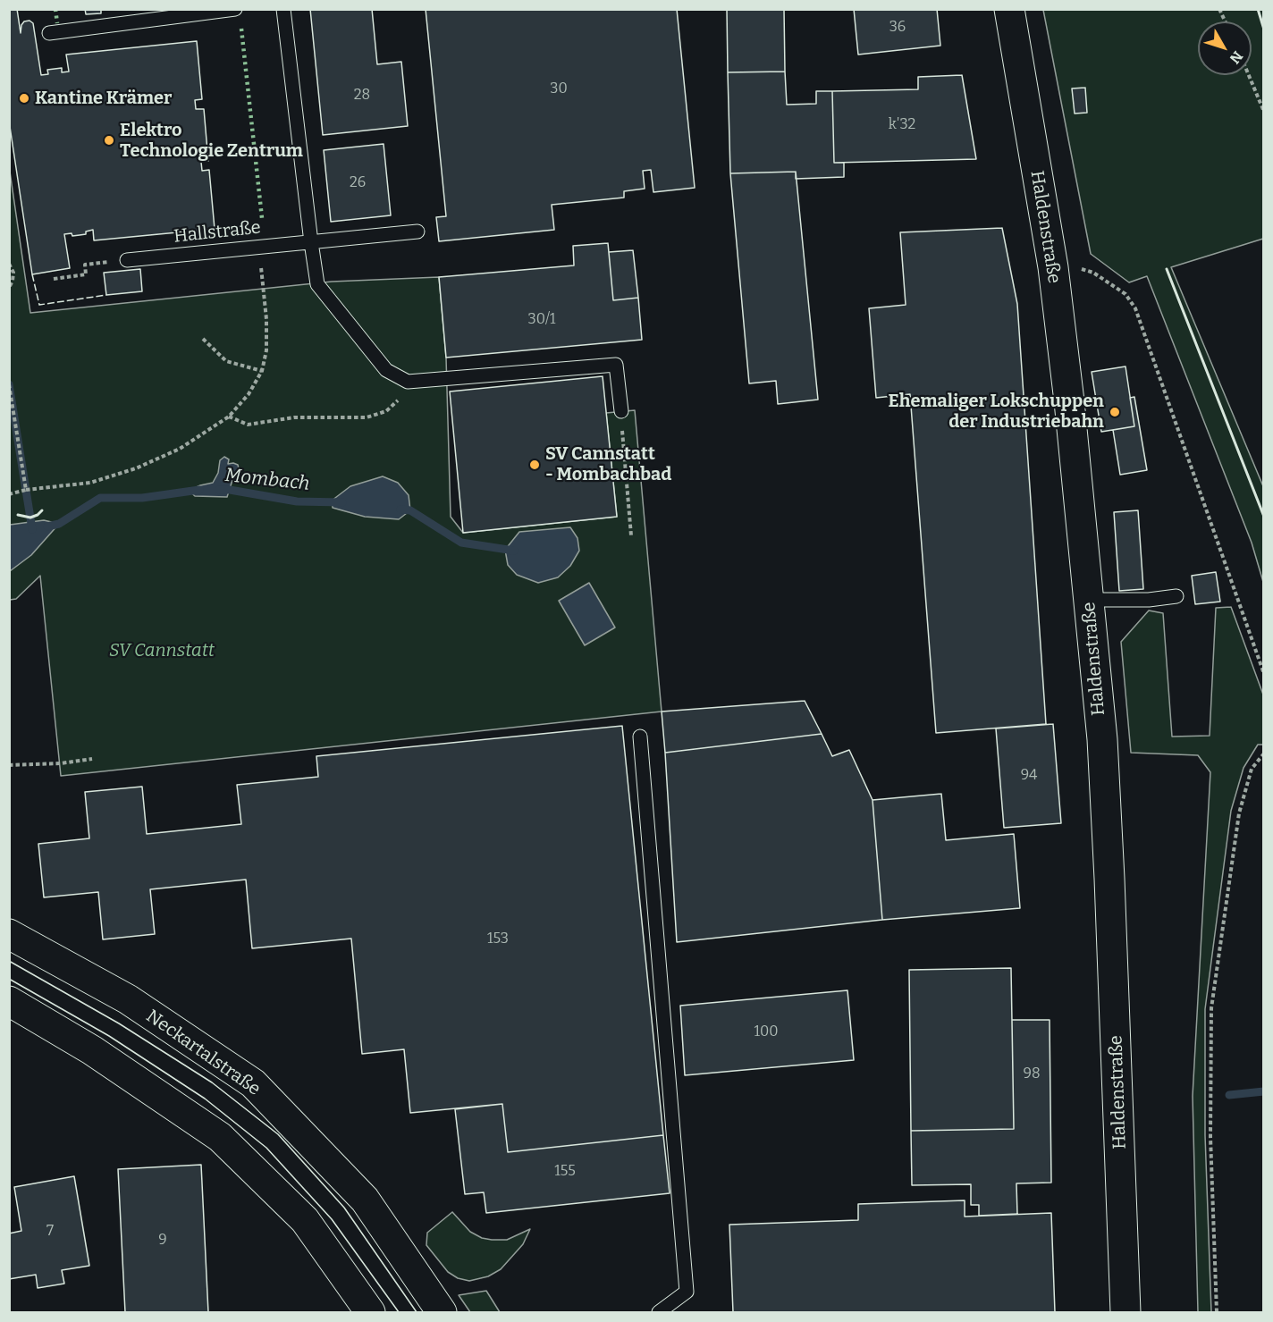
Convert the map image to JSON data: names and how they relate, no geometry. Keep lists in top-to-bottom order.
{
  "streets": {
    "street": ["Haldenstraße", "Neckartalstraße"],
    "lane": ["Hallstraße"]
  },
  "water": ["Mombach"],
  "parks": ["SV Cannstatt"],
  "places": [
    "Kantine Krämer",
    "Elektro Technologie Zentrum",
    "Ehemaliger Lokschuppen der Industriebahn",
    "SV Cannstatt - Mombachbad"
  ],
  "house_numbers": [
    "36",
    "30",
    "28",
    "k'32",
    "26",
    "30/1",
    "94",
    "153",
    "100",
    "98",
    "155",
    "7",
    "9"
  ],
  "north": "bottom right"
}
